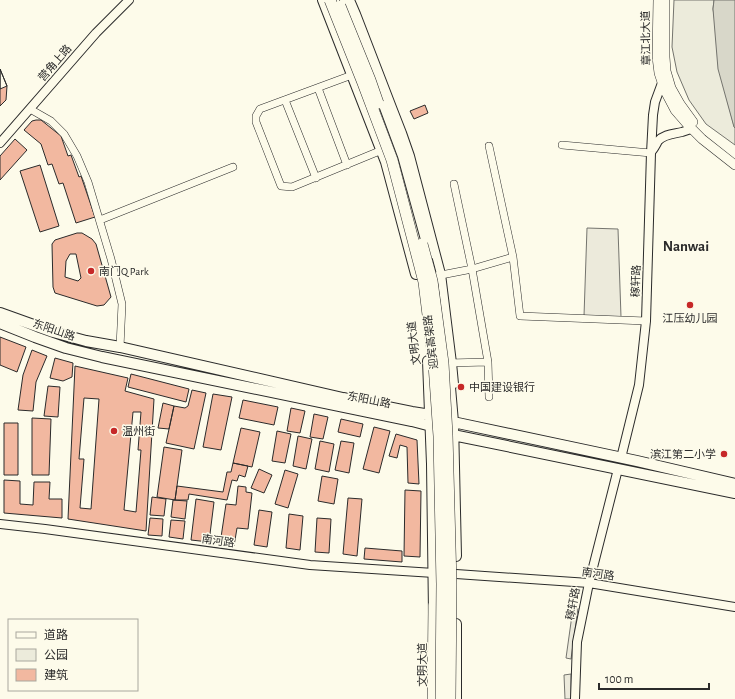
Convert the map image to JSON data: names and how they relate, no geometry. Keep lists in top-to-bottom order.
{
  "streets": {
    "highway": ["迎宾高架路"],
    "main road": ["章江北大道", "东阳山路", "文明大道"],
    "street": ["营角上路", "稼轩路", "南河路"]
  },
  "crossings": [
    ["章江北大道", "稼轩路"],
    ["稼轩路", "东阳山路"],
    ["稼轩路", "南河路"],
    ["东阳山路", "文明大道"],
    ["文明大道", "南河路"]
  ],
  "districts": ["Nanwai"],
  "places": [
    "南门Q Park",
    "江压幼儿园",
    "中国建设银行",
    "温州街",
    "滨江第二小学"
  ],
  "legend": ["道路", "公园", "建筑"],
  "scale_bar": "100 m"
}
